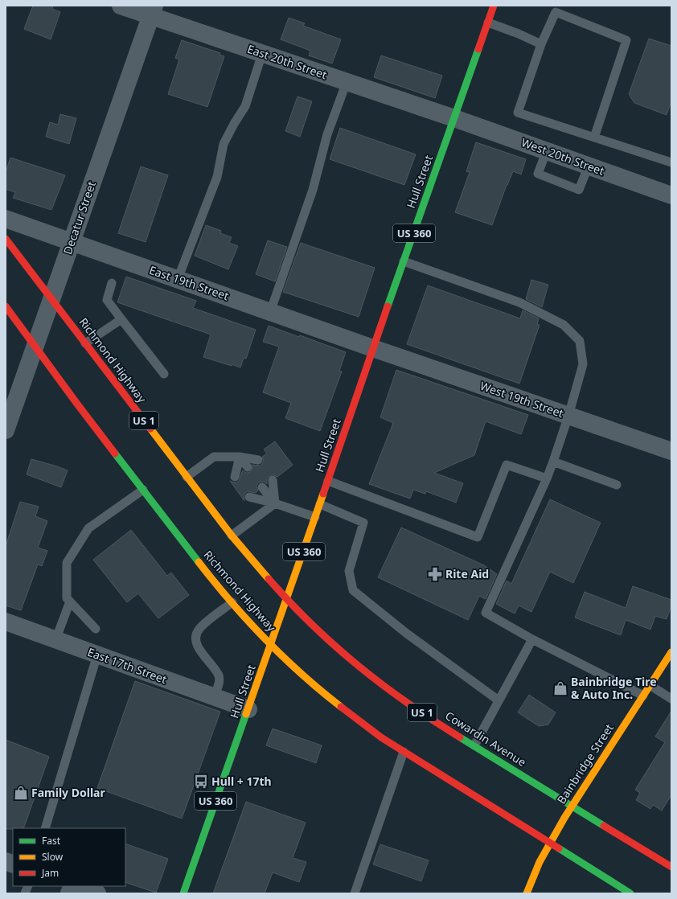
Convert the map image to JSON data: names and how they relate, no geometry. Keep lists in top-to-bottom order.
{
  "streets": {
    "main road": [
      "Hull Street",
      "US 360",
      "Richmond Highway",
      "US 1",
      "Cowardin Avenue",
      "Bainbridge Street"
    ],
    "street": [
      "East 20th Street",
      "West 20th Street",
      "Decatur Street",
      "East 19th Street",
      "West 19th Street",
      "East 17th Street"
    ]
  },
  "crossings": [
    ["East 20th Street", "West 20th Street"],
    ["East 20th Street", "Hull Street"],
    ["East 20th Street", "Decatur Street"],
    ["West 20th Street", "Hull Street"],
    ["Hull Street", "East 19th Street"],
    ["Hull Street", "Richmond Highway"],
    ["Hull Street", "West 19th Street"],
    ["Hull Street", "East 17th Street"],
    ["Hull Street", "Cowardin Avenue"],
    ["Decatur Street", "East 19th Street"],
    ["Decatur Street", "Richmond Highway"],
    ["East 19th Street", "West 19th Street"],
    ["Richmond Highway", "Cowardin Avenue"],
    ["Cowardin Avenue", "Bainbridge Street"]
  ],
  "places": {
    "pharmacy": ["Rite Aid"],
    "shop": ["Bainbridge Tire & Auto Inc.", "Family Dollar"],
    "bus stop": ["Hull + 17th"]
  },
  "legend": ["Fast", "Slow", "Jam"]
}
